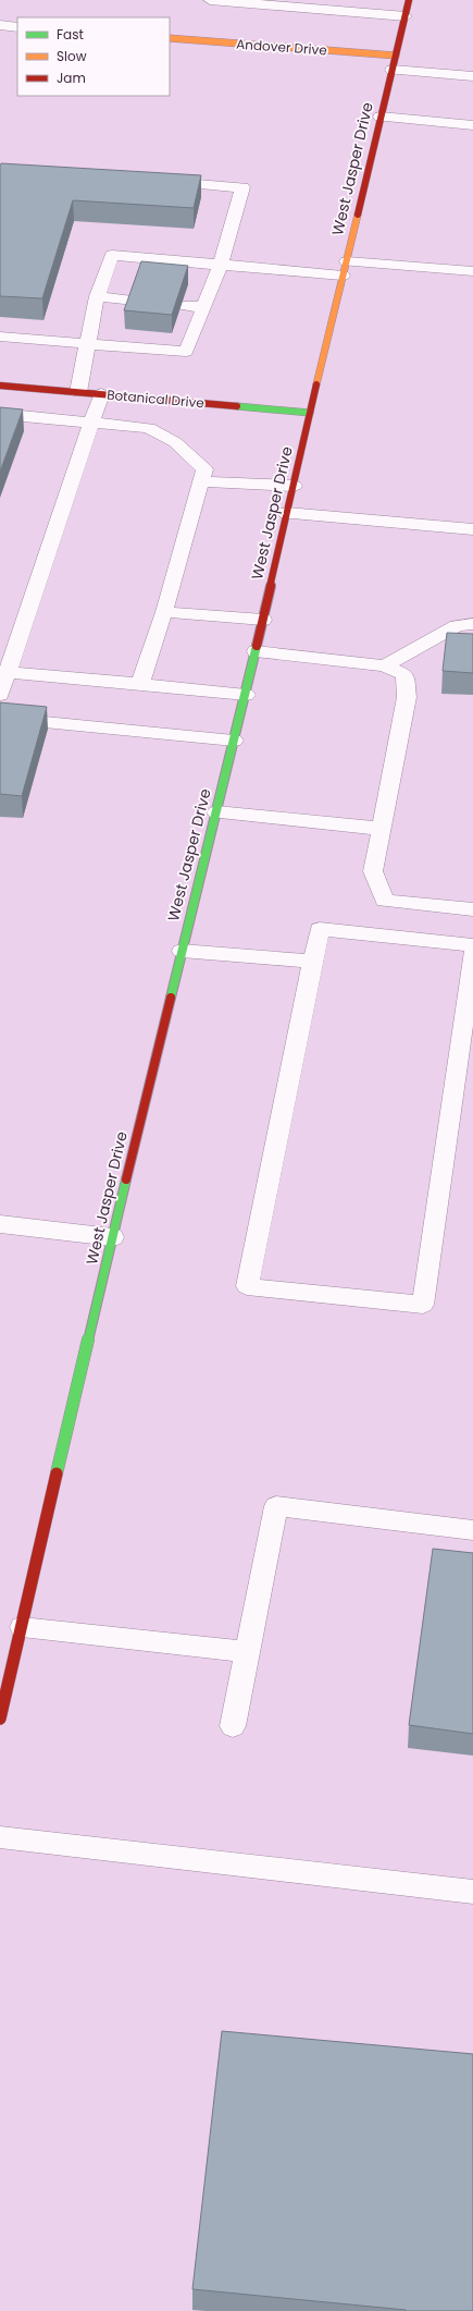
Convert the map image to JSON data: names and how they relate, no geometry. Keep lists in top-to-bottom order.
{
  "streets": {
    "street": ["Andover Drive", "West Jasper Drive", "Botanical Drive"]
  },
  "crossings": [
    ["Andover Drive", "West Jasper Drive"],
    ["West Jasper Drive", "Botanical Drive"]
  ],
  "legend": ["Fast", "Slow", "Jam"]
}
